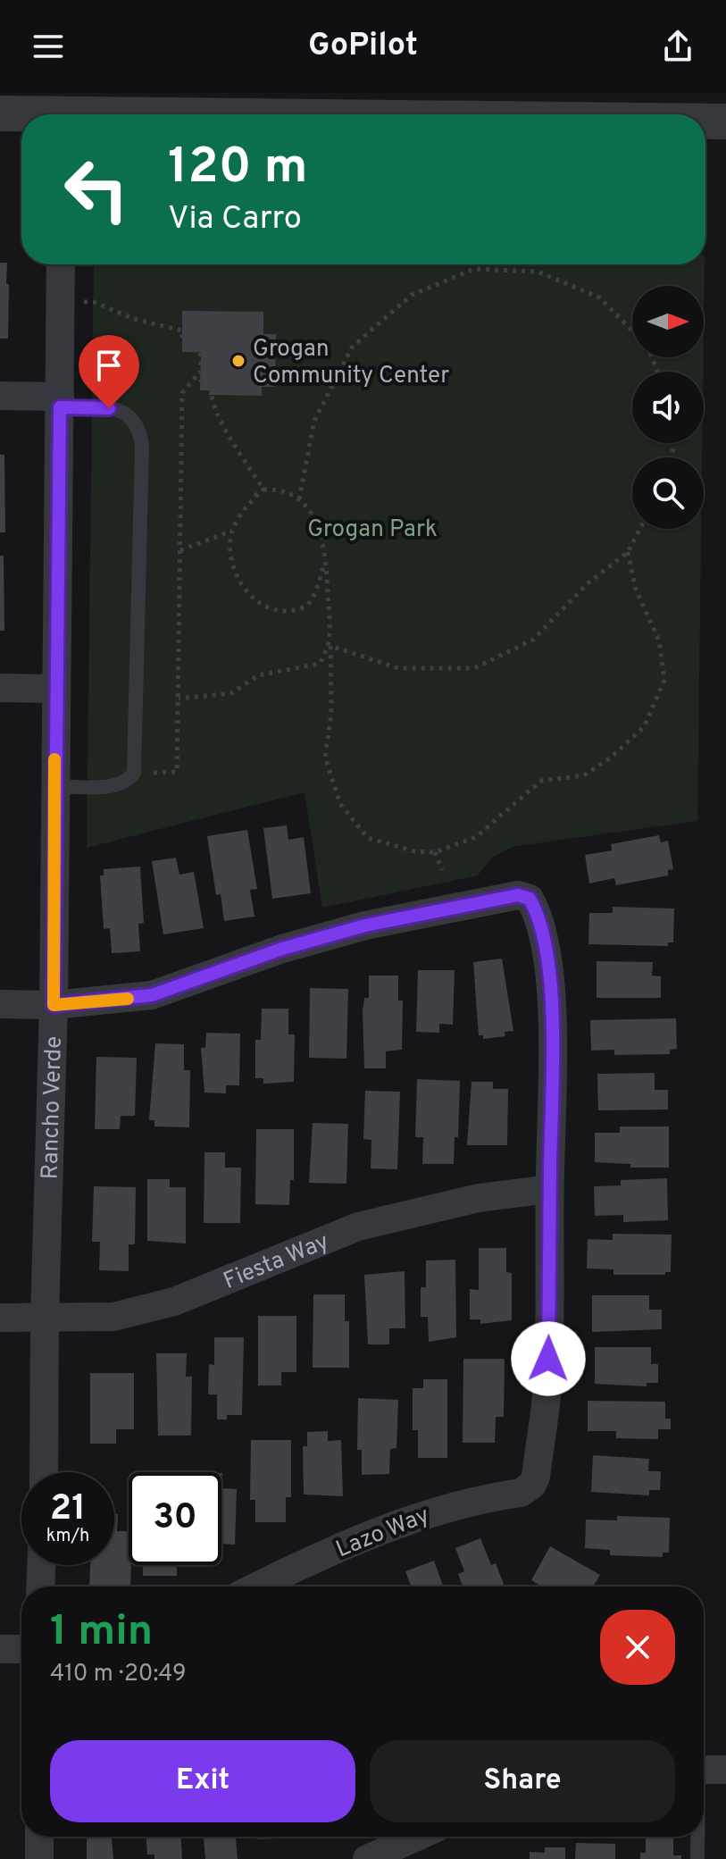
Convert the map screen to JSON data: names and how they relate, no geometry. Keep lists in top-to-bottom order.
{
  "streets": {
    "street": ["Rancho Verde", "Fiesta Way", "Lazo Way"]
  },
  "crossings": [
    ["Rancho Verde", "Fiesta Way"],
    ["Fiesta Way", "Lazo Way"]
  ],
  "parks": ["Grogan Park"],
  "places": ["Grogan Community Center"],
  "north": "right",
  "page": {
    "header": "GoPilot",
    "turn": ["120 m", "Via Carro"],
    "speed": "21 km/h",
    "limit": "30",
    "heading": ["1 min", "410 m · 20:49"],
    "buttons": ["Exit", "Share"]
  }
}
